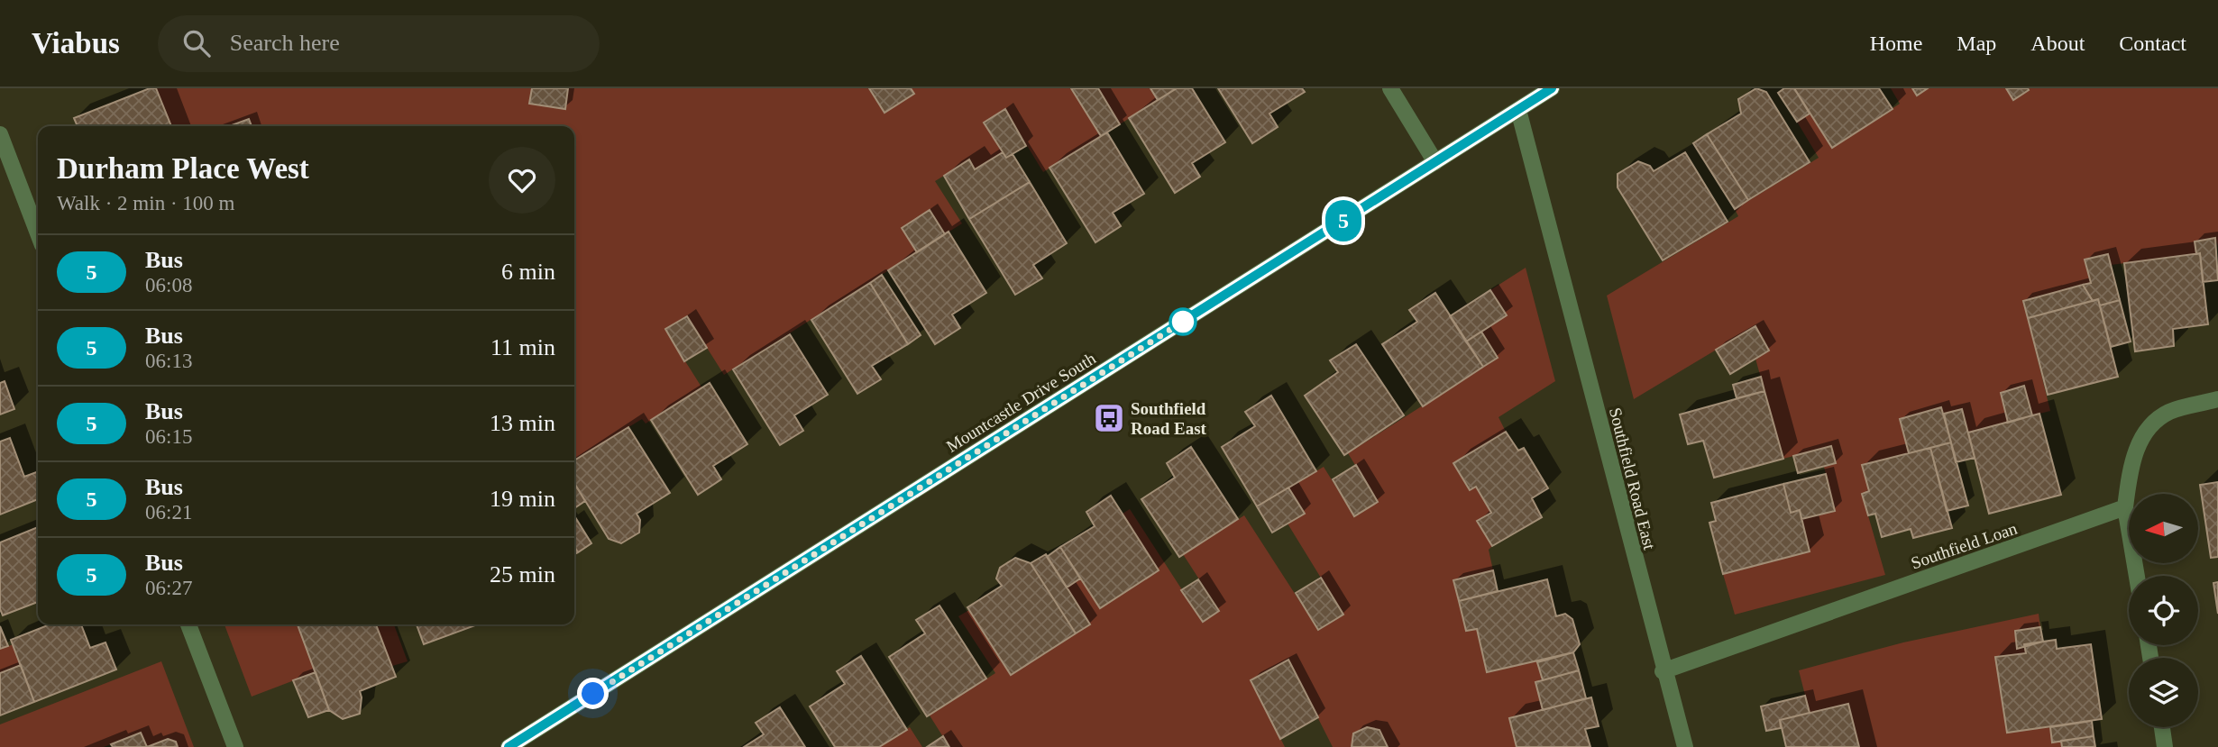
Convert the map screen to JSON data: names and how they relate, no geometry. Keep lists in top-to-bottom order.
{
  "streets": {
    "street": ["Mountcastle Drive South", "Southfield Road East", "Southfield Loan"]
  },
  "crossings": [
    ["Mountcastle Drive South", "Southfield Road East"],
    ["Southfield Road East", "Southfield Loan"]
  ],
  "places": {
    "bus stop": ["Southfield Road East"]
  },
  "lines": ["bus line 5"],
  "north": "left",
  "page": {
    "header": "Viabus",
    "search": "Search here",
    "nav": [
      "Home",
      "Map",
      "About",
      "Contact"
    ],
    "on_map": "5",
    "heading": ["Durham Place West", "Walk · 2 min · 100 m"],
    "list": [
      {
        "mark": "5",
        "name": "Bus",
        "note": "06:08",
        "value": "6 min"
      },
      {
        "mark": "5",
        "name": "Bus",
        "note": "06:13",
        "value": "11 min"
      },
      {
        "mark": "5",
        "name": "Bus",
        "note": "06:15",
        "value": "13 min"
      },
      {
        "mark": "5",
        "name": "Bus",
        "note": "06:21",
        "value": "19 min"
      },
      {
        "mark": "5",
        "name": "Bus",
        "note": "06:27",
        "value": "25 min"
      }
    ]
  }
}
